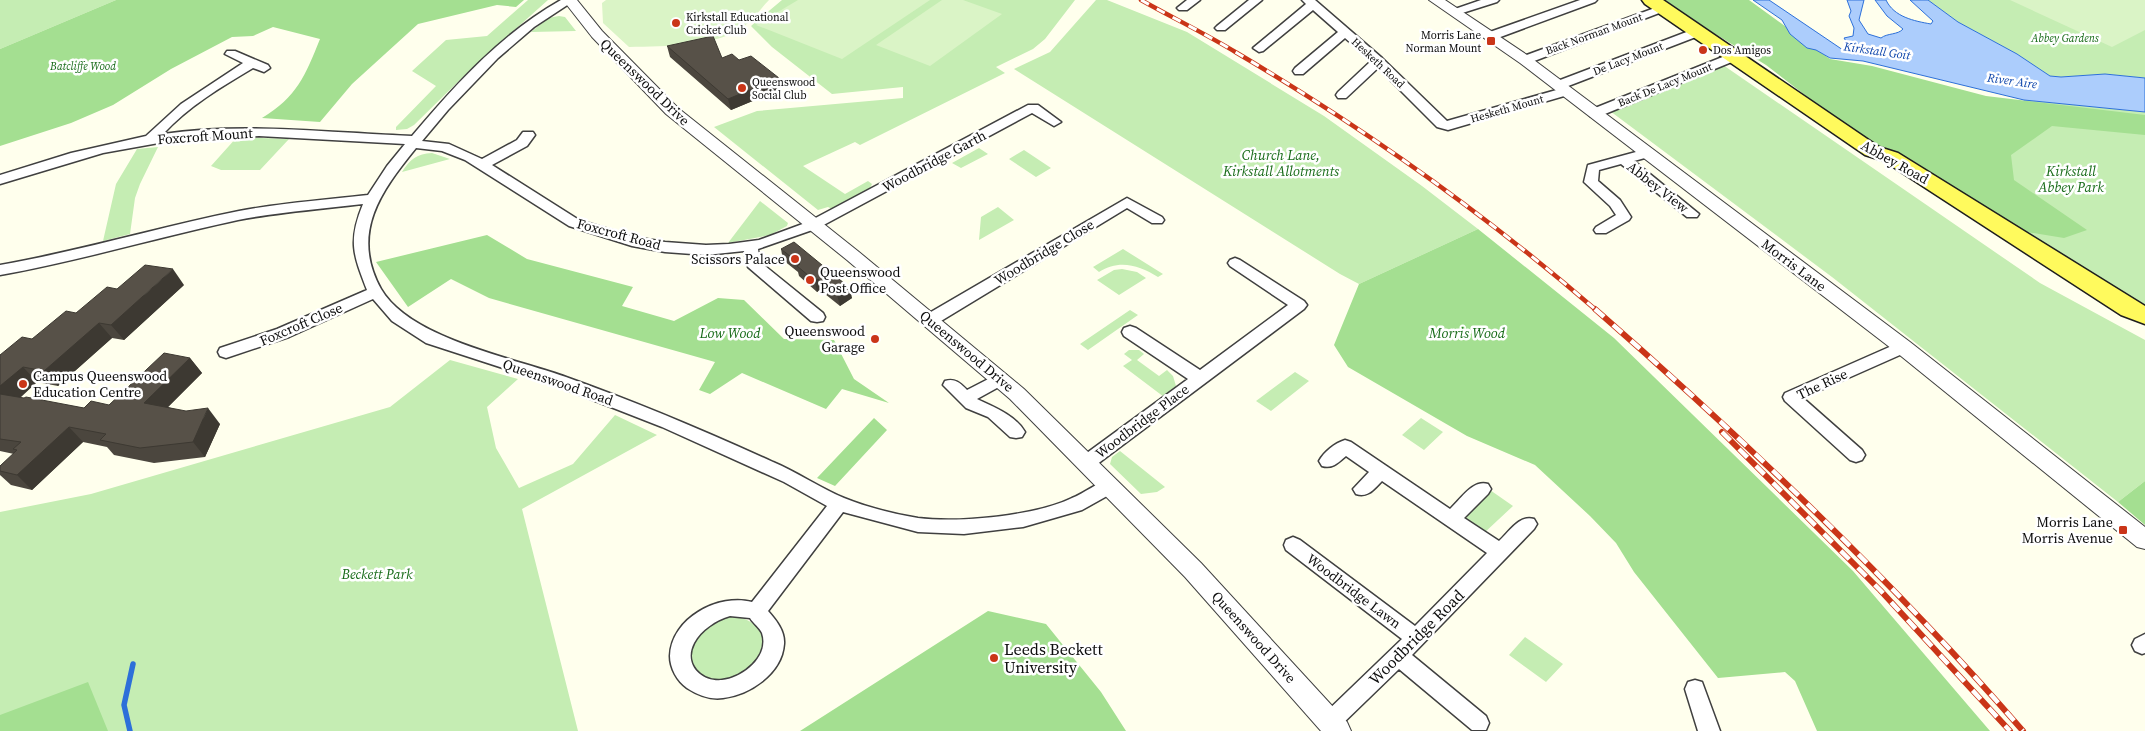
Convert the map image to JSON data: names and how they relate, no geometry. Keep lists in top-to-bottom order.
{
  "streets": {
    "main road": ["Abbey Road"],
    "street": [
      "Back Norman Mount",
      "De Lacy Mount",
      "Hesketh Road",
      "Queenswood Drive",
      "Back De Lacy Mount",
      "Hesketh Mount",
      "Foxcroft Mount",
      "Woodbridge Garth",
      "Abbey View",
      "Foxcroft Road",
      "Woodbridge Close",
      "Morris Lane",
      "Foxcroft Close",
      "Queenswood Road",
      "The Rise",
      "Woodbridge Place",
      "Woodbridge Lawn",
      "Woodbridge Road"
    ]
  },
  "crossings": [
    ["Back Norman Mount", "Abbey Road"],
    ["Back Norman Mount", "Morris Lane"],
    ["De Lacy Mount", "Hesketh Mount"],
    ["De Lacy Mount", "Abbey Road"],
    ["De Lacy Mount", "Morris Lane"],
    ["Hesketh Road", "Hesketh Mount"],
    ["Queenswood Drive", "Woodbridge Garth"],
    ["Queenswood Drive", "Foxcroft Road"],
    ["Queenswood Drive", "Woodbridge Close"],
    ["Queenswood Drive", "Queenswood Road"],
    ["Queenswood Drive", "Woodbridge Place"],
    ["Queenswood Drive", "Woodbridge Road"],
    ["Back De Lacy Mount", "Abbey Road"],
    ["Back De Lacy Mount", "Morris Lane"],
    ["Hesketh Mount", "Morris Lane"],
    ["Foxcroft Mount", "Foxcroft Road"],
    ["Foxcroft Mount", "Queenswood Road"],
    ["Woodbridge Garth", "Foxcroft Road"],
    ["Foxcroft Road", "Queenswood Road"],
    ["Morris Lane", "The Rise"],
    ["Foxcroft Close", "Queenswood Road"],
    ["Woodbridge Lawn", "Woodbridge Road"]
  ],
  "water": ["Kirkstall Goit", "River Aire"],
  "parks": [
    "Abbey Gardens",
    "Batcliffe Wood",
    "Church Lane, Kirkstall Allotments",
    "Kirkstall Abbey Park",
    "Low Wood",
    "Morris Wood",
    "Beckett Park"
  ],
  "places": {
    "other": [
      "Kirkstall Educational Cricket Club",
      "Dos Amigos",
      "Queenswood Social Club",
      "Scissors Palace",
      "Queenswood Post Office",
      "Queenswood Garage",
      "Campus Queenswood Education Centre",
      "Leeds Beckett University"
    ],
    "transit": ["Morris Lane Norman Mount", "Morris Lane Morris Avenue"]
  }
}
